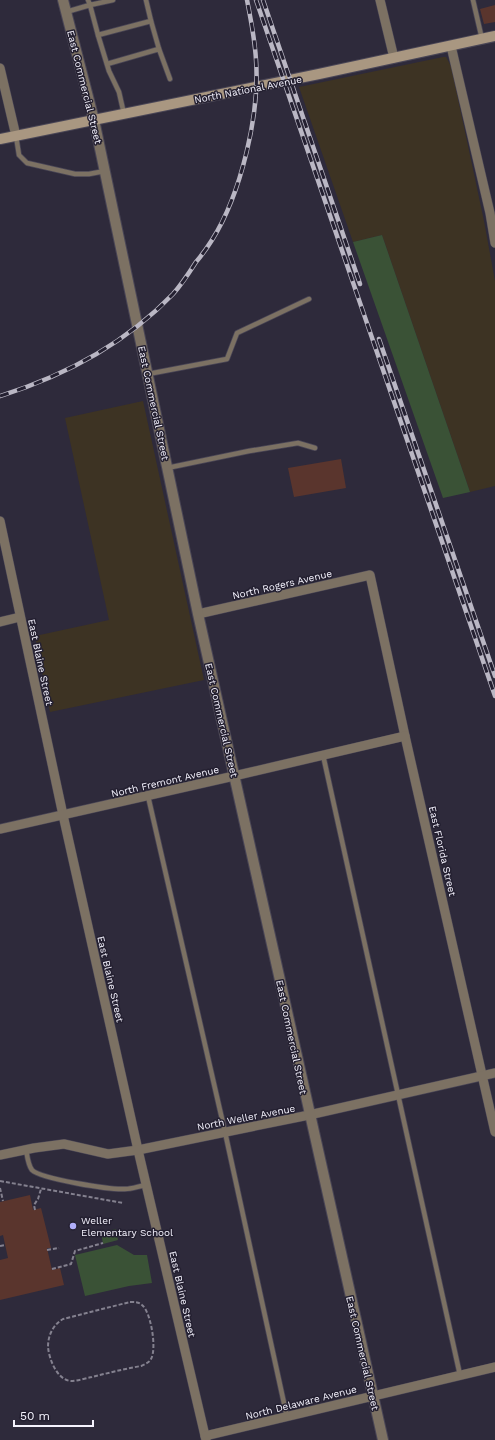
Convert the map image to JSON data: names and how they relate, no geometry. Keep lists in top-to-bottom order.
{
  "streets": {
    "main road": ["North National Avenue"],
    "street": [
      "East Commercial Street",
      "North Rogers Avenue",
      "East Blaine Street",
      "North Fremont Avenue",
      "East Florida Street",
      "North Weller Avenue",
      "North Delaware Avenue"
    ]
  },
  "crossings": [
    ["East Commercial Street", "North National Avenue"],
    ["East Commercial Street", "North Rogers Avenue"],
    ["East Commercial Street", "North Fremont Avenue"],
    ["East Commercial Street", "North Weller Avenue"],
    ["East Commercial Street", "North Delaware Avenue"],
    ["North Rogers Avenue", "East Florida Street"],
    ["East Blaine Street", "North Fremont Avenue"],
    ["East Blaine Street", "North Weller Avenue"],
    ["East Blaine Street", "North Delaware Avenue"],
    ["North Fremont Avenue", "East Florida Street"],
    ["East Florida Street", "North Weller Avenue"]
  ],
  "places": ["Weller Elementary School"],
  "scale_bar": "50 m"
}
